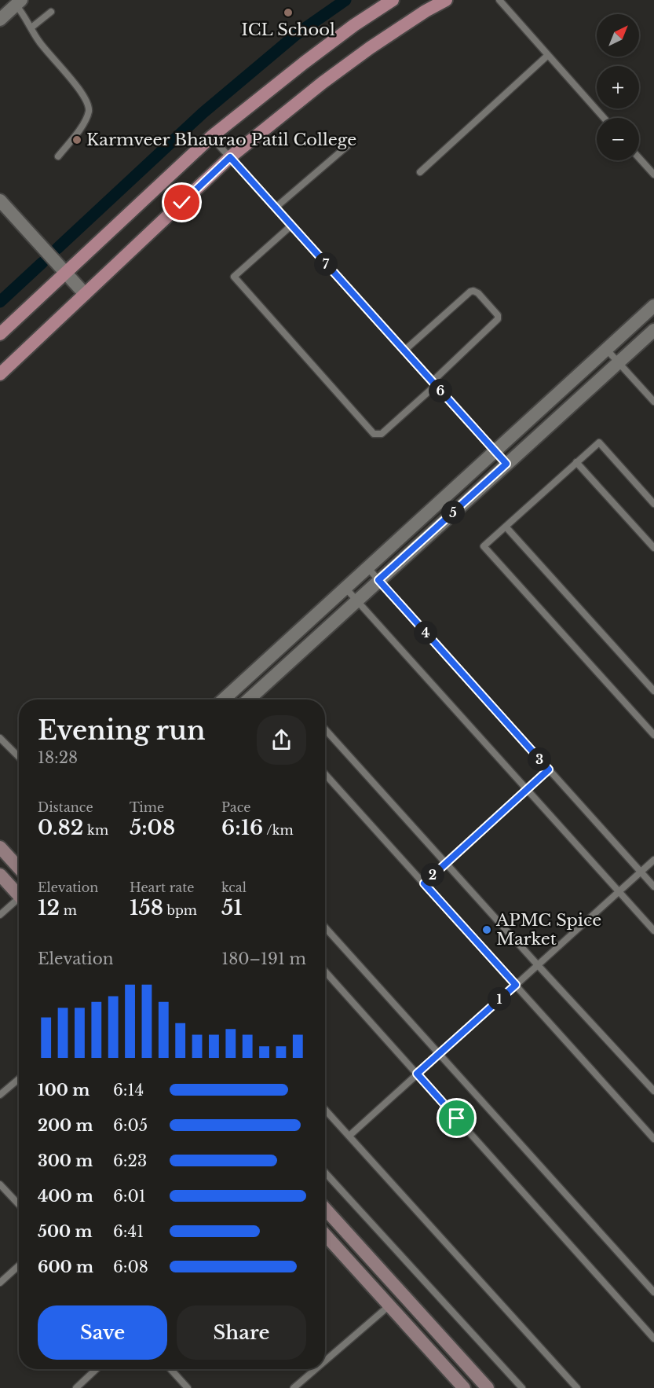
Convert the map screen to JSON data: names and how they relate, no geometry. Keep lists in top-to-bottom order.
{
  "places": ["ICL School", "Karmveer Bhaurao Patil College", "APMC Spice Market"],
  "north": "top right",
  "page": {
    "map_buttons": ["+", "−"],
    "pins": [
      "7",
      "6",
      "5",
      "4",
      "3",
      "2",
      "1"
    ],
    "heading": ["Evening run", "18:28"],
    "stats": [
      ["Distance", "0.82 km"],
      ["Time", "5:08"],
      ["Pace", "6:16 /km"],
      ["Elevation", "12 m"],
      ["Heart rate", "158 bpm"],
      ["kcal", "51"]
    ],
    "chart": ["Elevation", "180–191 m"],
    "list": [
      {
        "name": "100 m",
        "note": "6:14"
      },
      {
        "name": "200 m",
        "note": "6:05"
      },
      {
        "name": "300 m",
        "note": "6:23"
      },
      {
        "name": "400 m",
        "note": "6:01"
      },
      {
        "name": "500 m",
        "note": "6:41"
      },
      {
        "name": "600 m",
        "note": "6:08"
      }
    ],
    "buttons": ["Save", "Share"]
  }
}
